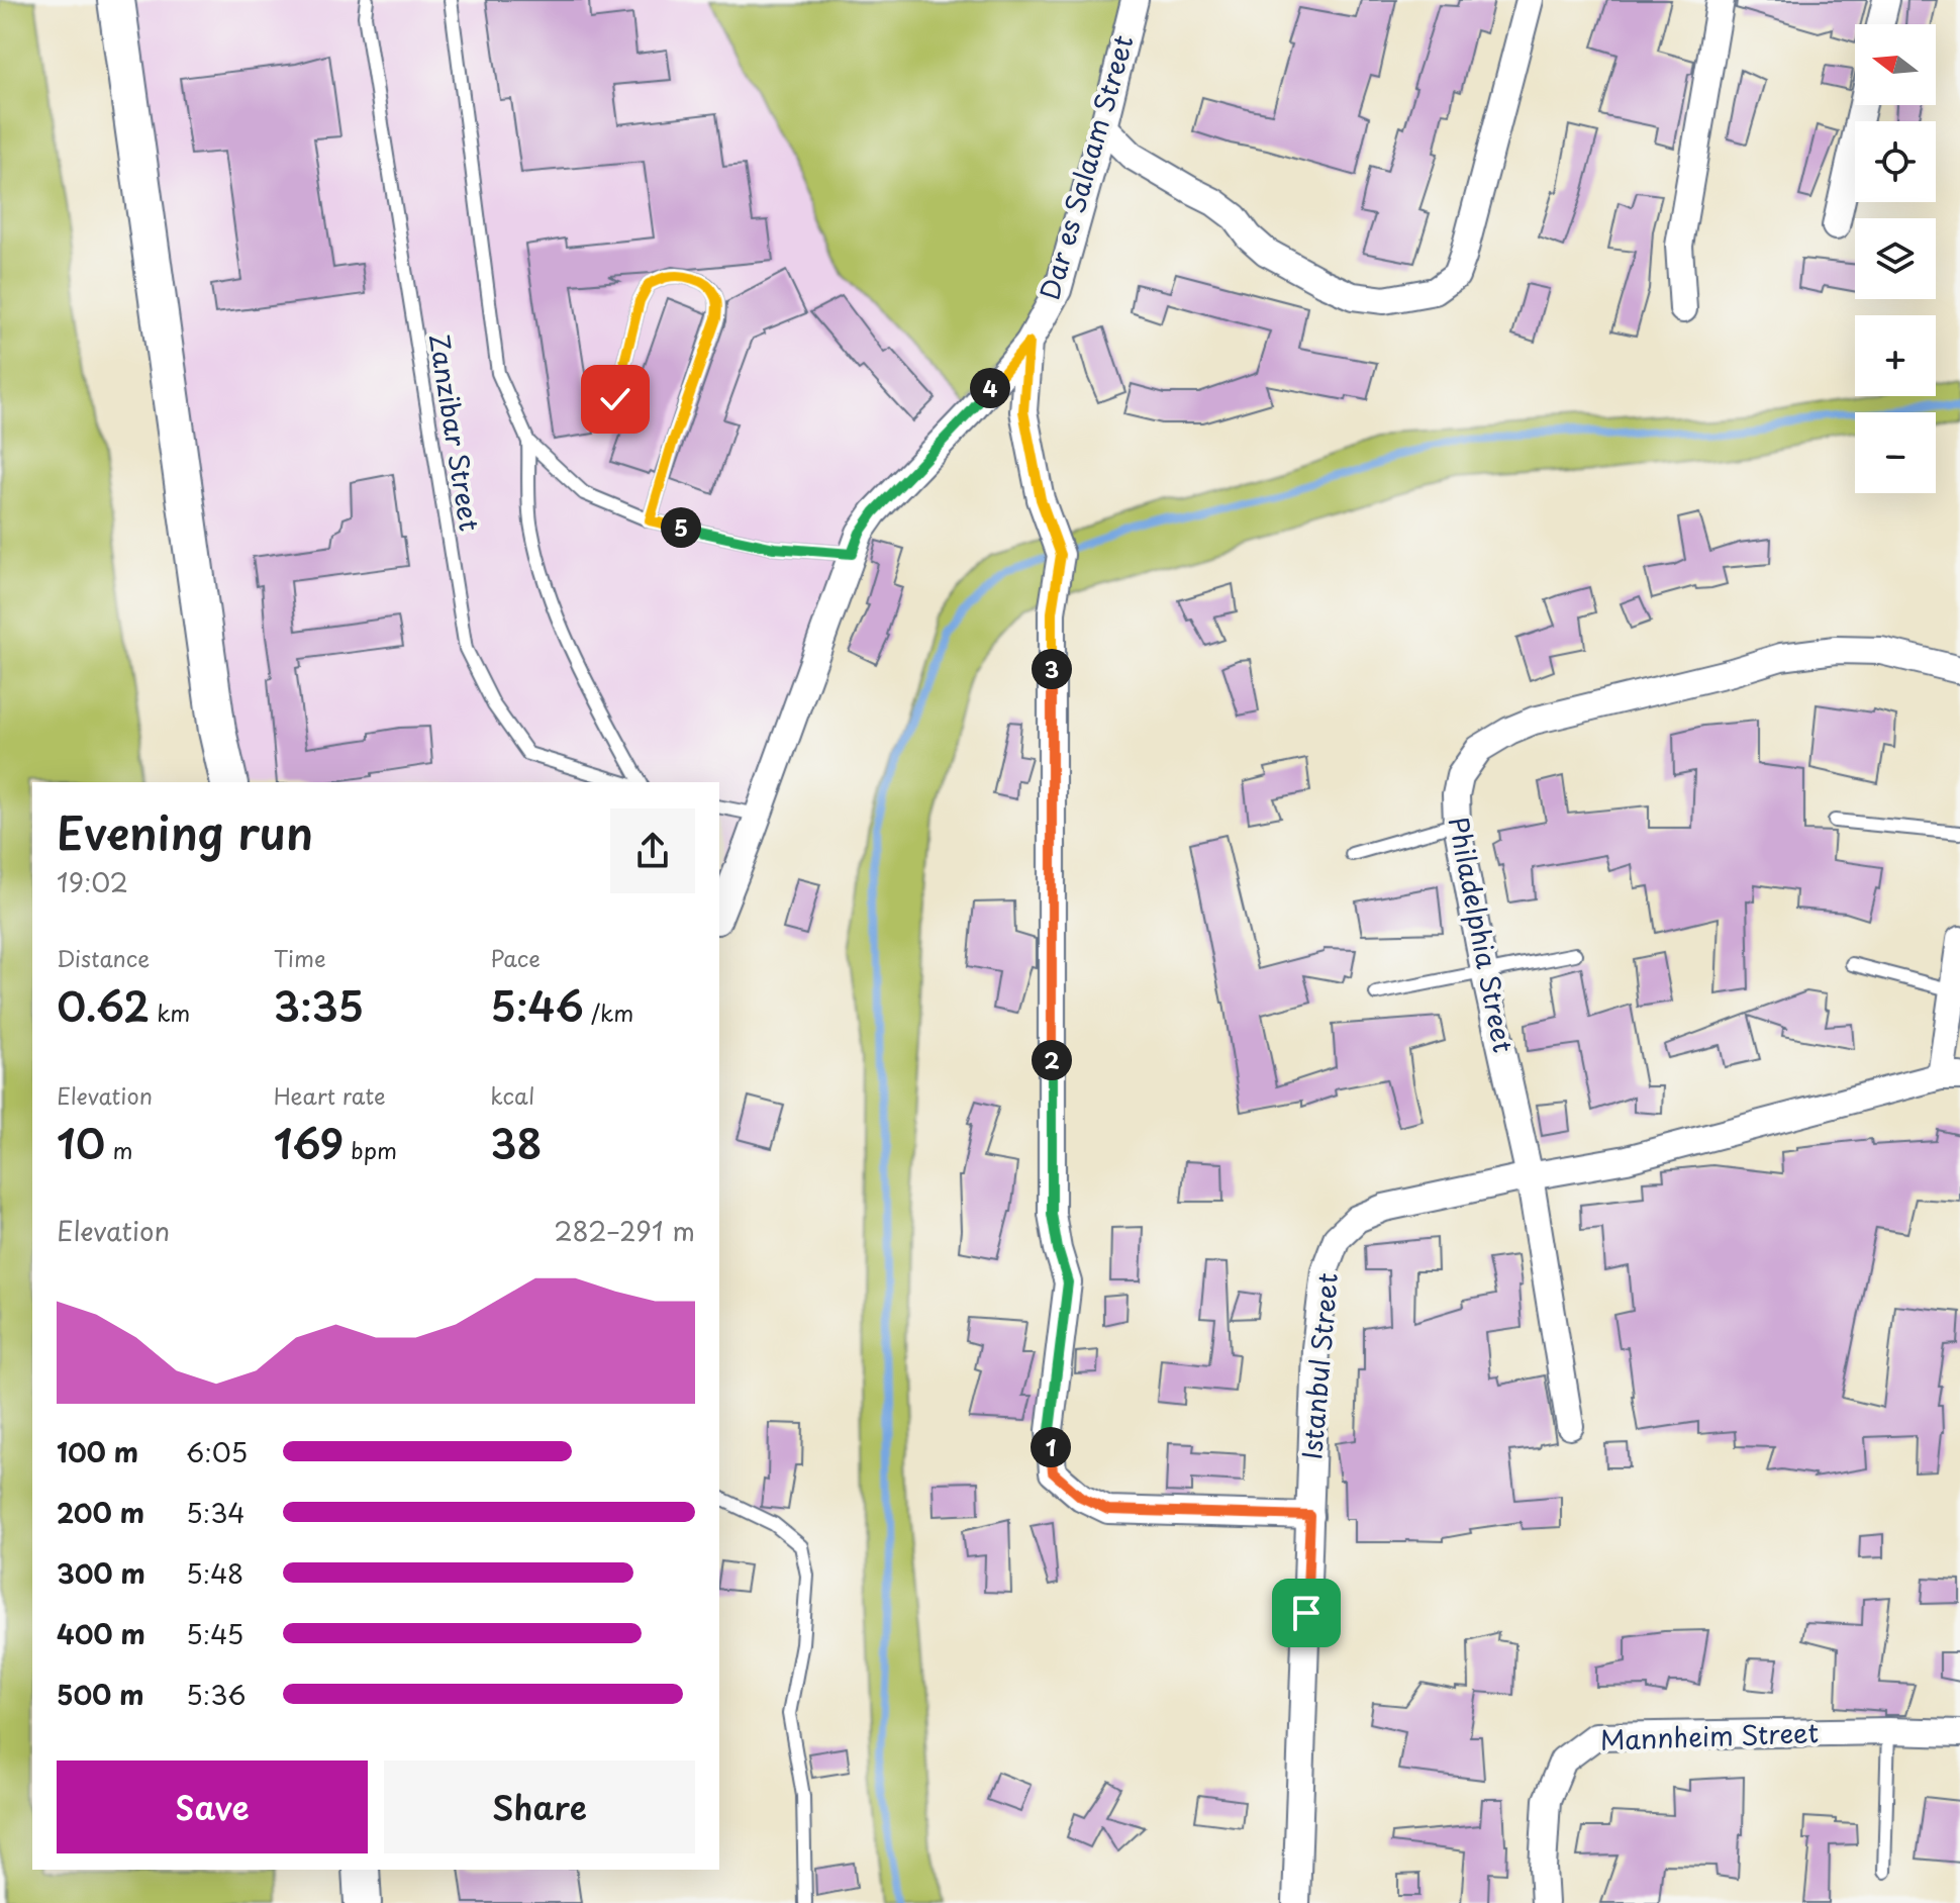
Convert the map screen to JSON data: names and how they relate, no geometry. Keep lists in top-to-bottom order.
{
  "streets": {
    "street": [
      "Dar es Salaam Street",
      "Philadelphia Street",
      "Istanbul Street",
      "Mannheim Street"
    ],
    "lane": ["Zanzibar Street"]
  },
  "crossings": [
    ["Dar es Salaam Street", "Zanzibar Street"],
    ["Philadelphia Street", "Istanbul Street"]
  ],
  "north": "left",
  "page": {
    "map_buttons": ["+", "−"],
    "pins": [
      "4",
      "5",
      "3",
      "2",
      "1"
    ],
    "heading": ["Evening run", "19:02"],
    "stats": [
      ["Distance", "0.62 km"],
      ["Time", "3:35"],
      ["Pace", "5:46 /km"],
      ["Elevation", "10 m"],
      ["Heart rate", "169 bpm"],
      ["kcal", "38"]
    ],
    "chart": ["Elevation", "282–291 m"],
    "list": [
      {
        "name": "100 m",
        "note": "6:05"
      },
      {
        "name": "200 m",
        "note": "5:34"
      },
      {
        "name": "300 m",
        "note": "5:48"
      },
      {
        "name": "400 m",
        "note": "5:45"
      },
      {
        "name": "500 m",
        "note": "5:36"
      }
    ],
    "buttons": ["Save", "Share"]
  }
}
